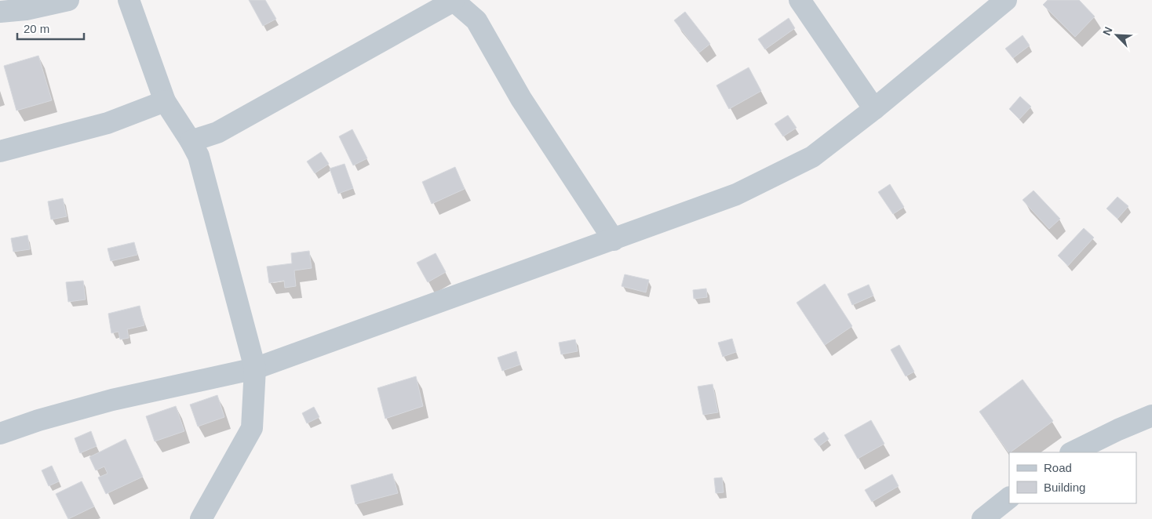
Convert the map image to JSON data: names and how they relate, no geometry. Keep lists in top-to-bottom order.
{
  "legend": ["Road", "Building"],
  "scale_bar": "20 m",
  "north": "top left"
}
